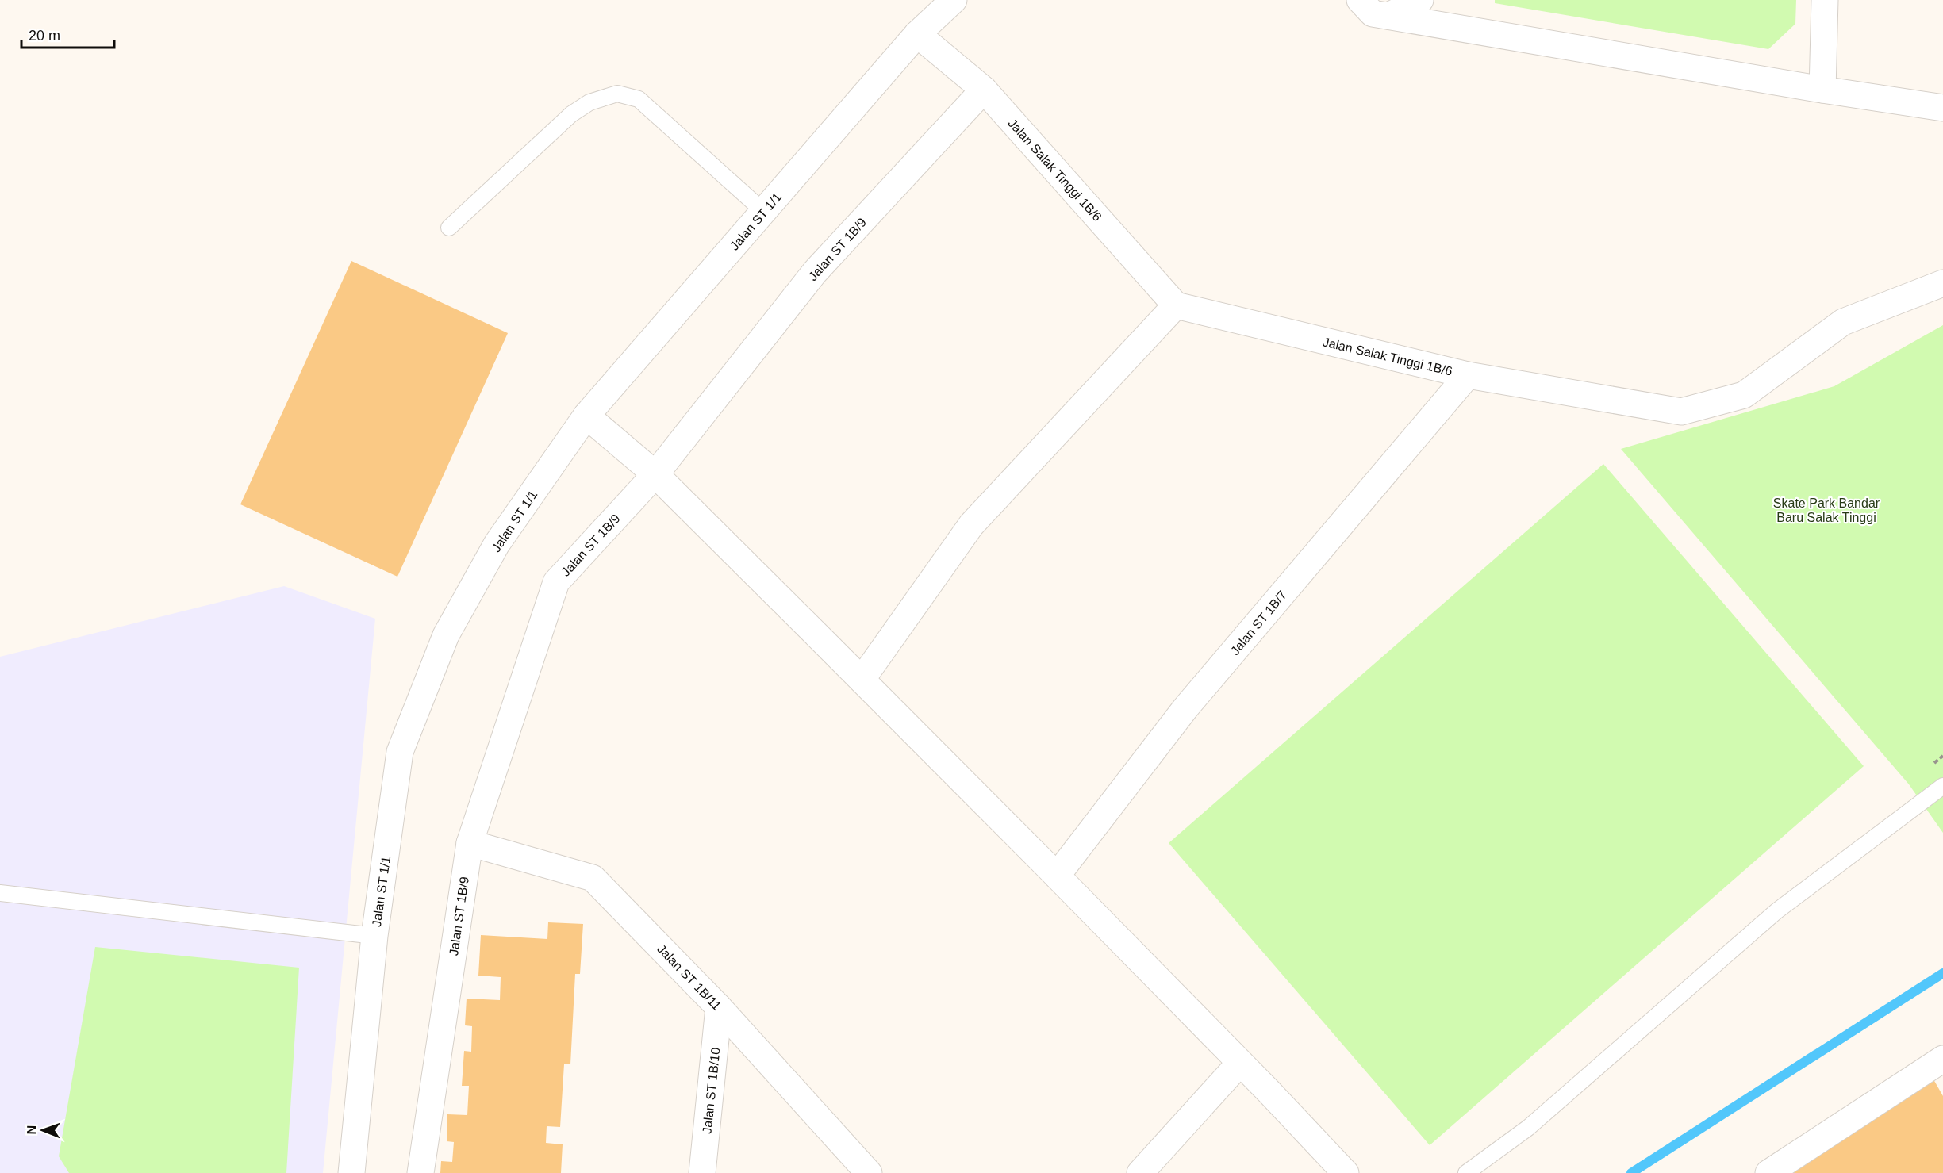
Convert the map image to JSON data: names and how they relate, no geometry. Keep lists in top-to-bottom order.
{
  "streets": {
    "street": [
      "Jalan Salak Tinggi 1B/6",
      "Jalan ST 1/1",
      "Jalan ST 1B/9",
      "Jalan ST 1B/7",
      "Jalan ST 1B/11",
      "Jalan ST 1B/10"
    ]
  },
  "crossings": [
    ["Jalan Salak Tinggi 1B/6", "Jalan ST 1/1"],
    ["Jalan Salak Tinggi 1B/6", "Jalan ST 1B/9"],
    ["Jalan Salak Tinggi 1B/6", "Jalan ST 1B/7"],
    ["Jalan ST 1B/9", "Jalan ST 1B/11"],
    ["Jalan ST 1B/11", "Jalan ST 1B/10"]
  ],
  "parks": ["Skate Park Bandar Baru Salak Tinggi"],
  "scale_bar": "20 m",
  "north": "left"
}
